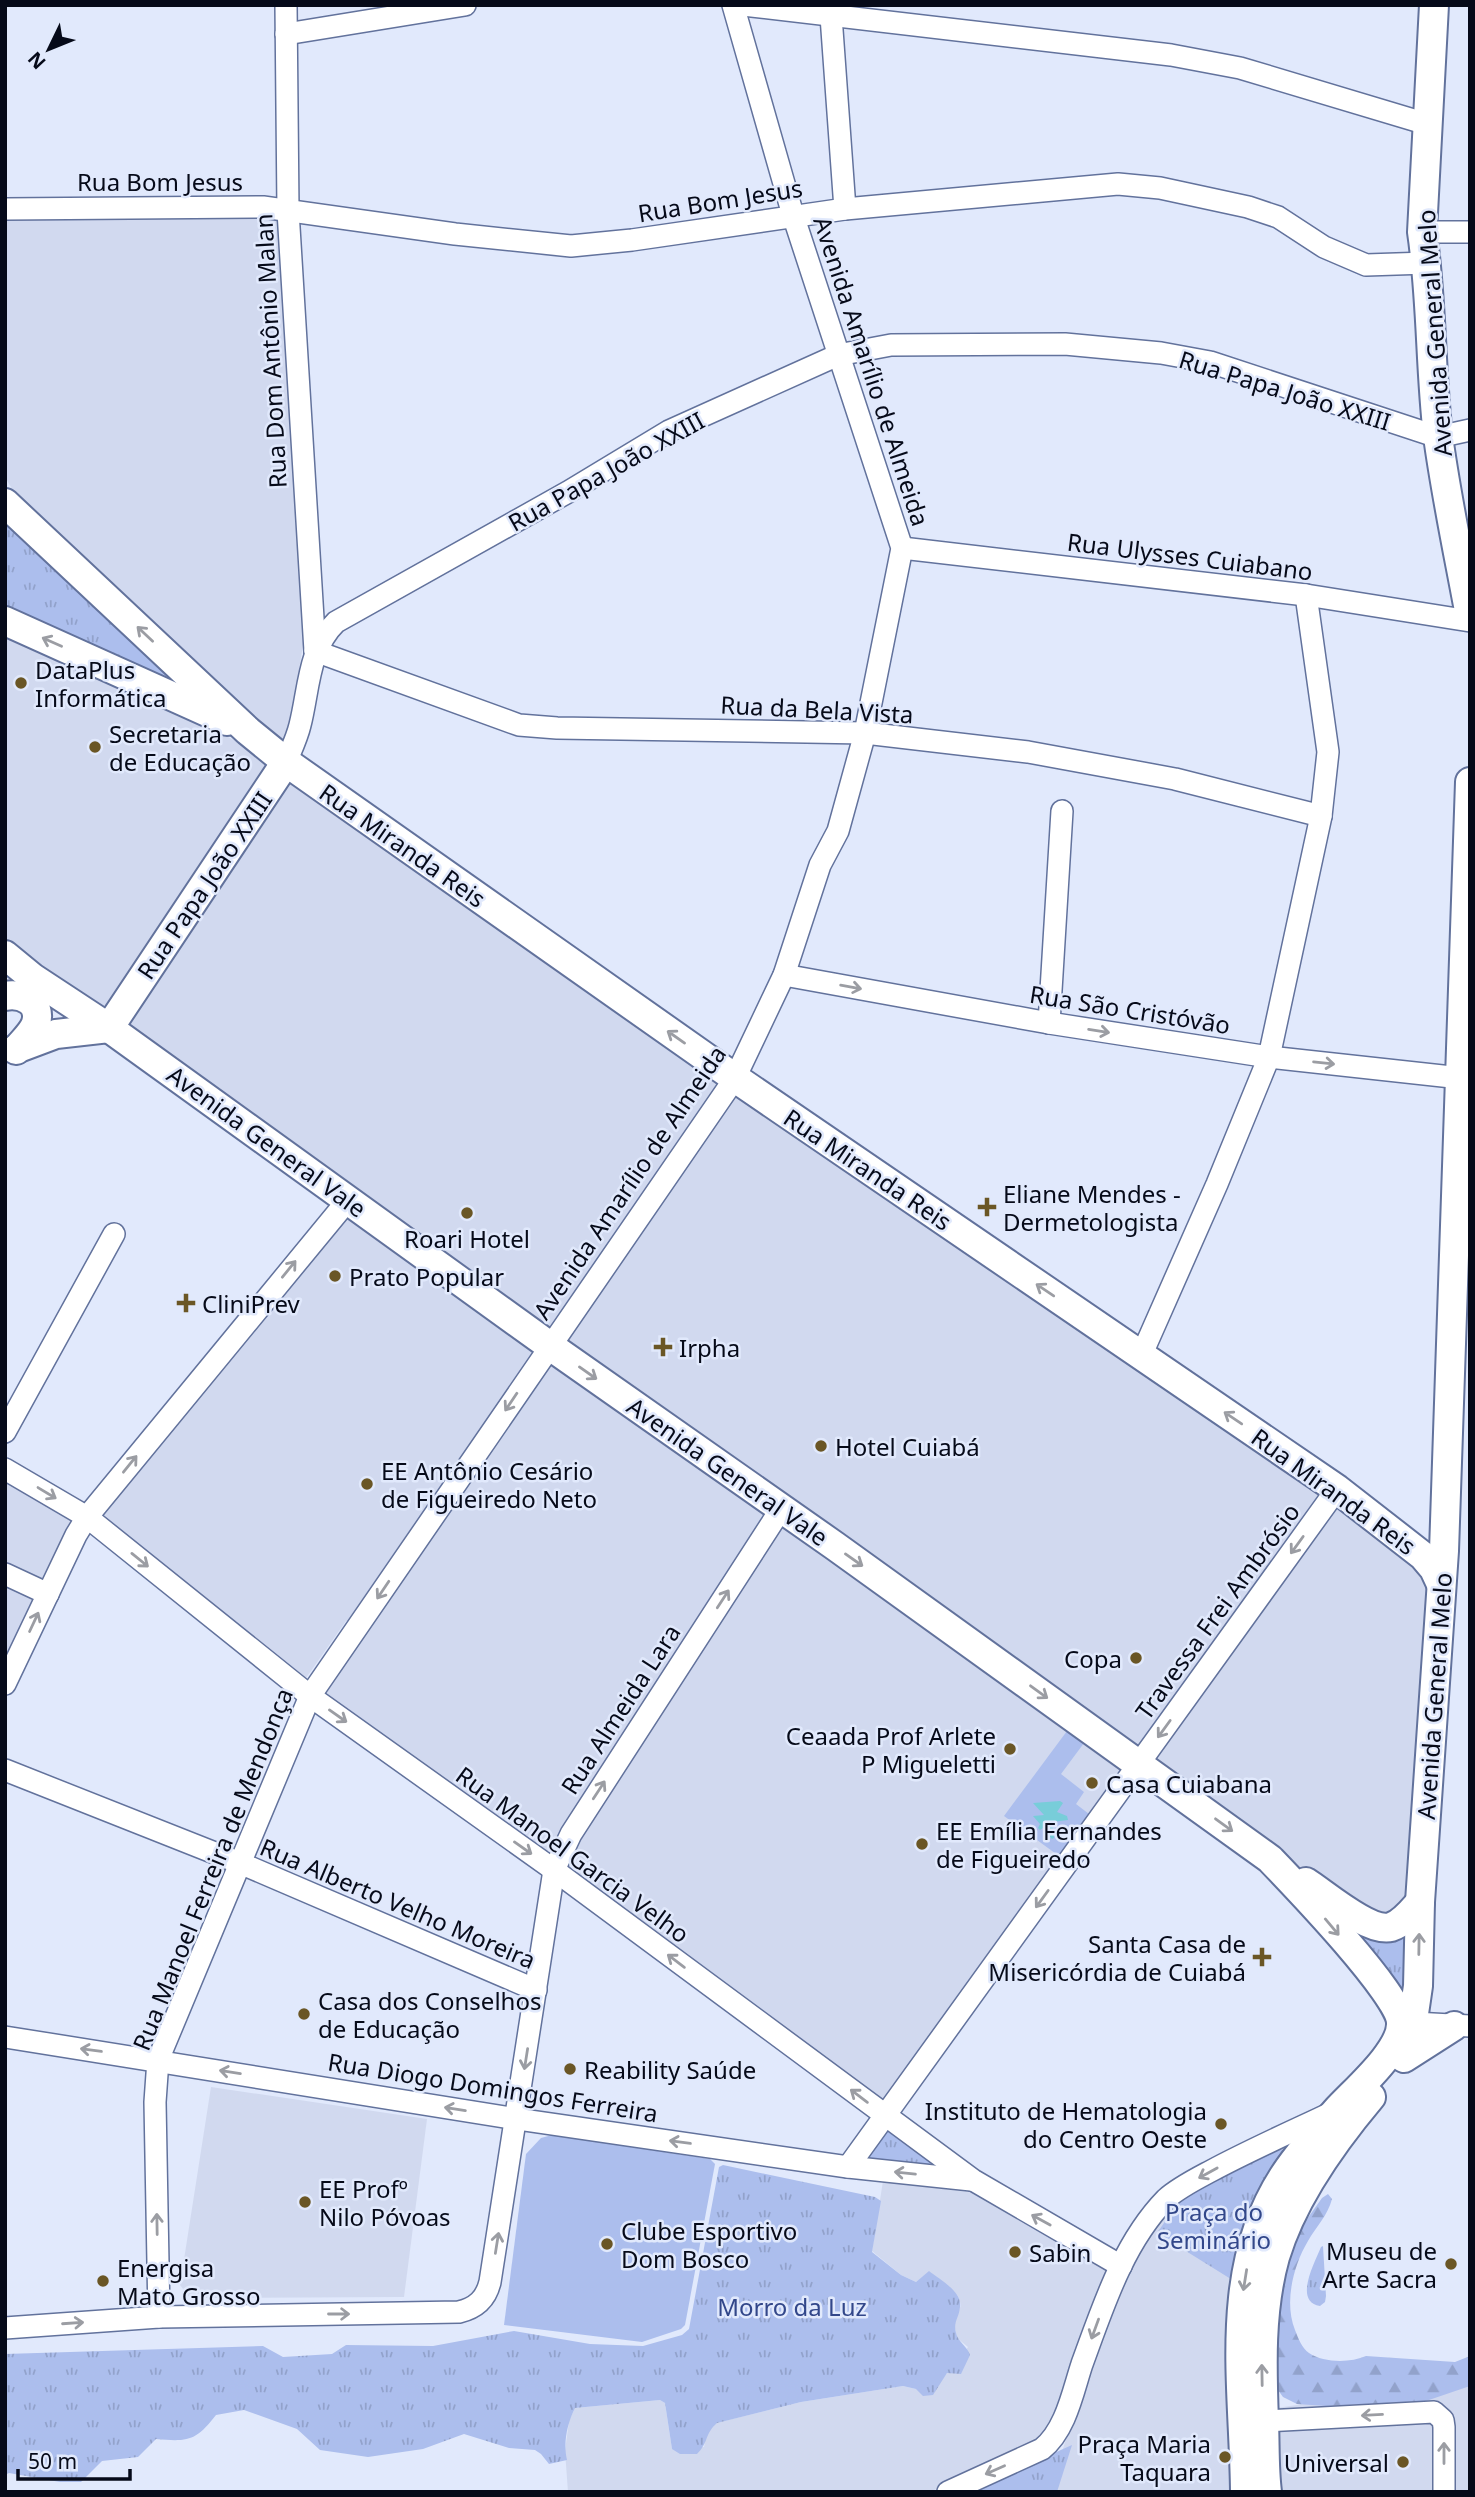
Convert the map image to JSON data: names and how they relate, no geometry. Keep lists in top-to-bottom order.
{
  "streets": {
    "main road": [
      "Avenida General Melo",
      "Rua Papa João XXIII",
      "Rua Miranda Reis",
      "Avenida General Vale"
    ],
    "street": [
      "Rua Bom Jesus",
      "Rua Dom Antônio Malan",
      "Avenida Amarílio de Almeida",
      "Rua Ulysses Cuiabano",
      "Rua da Bela Vista",
      "Rua São Cristóvão",
      "Travessa Frei Ambrósio",
      "Rua Almeida Lara",
      "Rua Manoel Garcia Velho",
      "Rua Manoel Ferreira de Mendonça",
      "Rua Alberto Velho Moreira",
      "Rua Diogo Domingos Ferreira"
    ]
  },
  "crossings": [
    ["Rua Bom Jesus", "Avenida General Melo"],
    ["Rua Bom Jesus", "Rua Dom Antônio Malan"],
    ["Rua Bom Jesus", "Avenida Amarílio de Almeida"],
    ["Avenida General Melo", "Rua Papa João XXIII"],
    ["Avenida General Melo", "Rua Ulysses Cuiabano"],
    ["Avenida General Melo", "Rua Miranda Reis"],
    ["Avenida General Melo", "Rua São Cristóvão"],
    ["Avenida General Melo", "Avenida General Vale"],
    ["Rua Dom Antônio Malan", "Rua Papa João XXIII"],
    ["Rua Dom Antônio Malan", "Rua da Bela Vista"],
    ["Avenida Amarílio de Almeida", "Rua Papa João XXIII"],
    ["Avenida Amarílio de Almeida", "Rua Ulysses Cuiabano"],
    ["Avenida Amarílio de Almeida", "Rua da Bela Vista"],
    ["Avenida Amarílio de Almeida", "Rua Miranda Reis"],
    ["Avenida Amarílio de Almeida", "Rua São Cristóvão"],
    ["Avenida Amarílio de Almeida", "Avenida General Vale"],
    ["Avenida Amarílio de Almeida", "Rua Manoel Ferreira de Mendonça"],
    ["Rua Papa João XXIII", "Rua da Bela Vista"],
    ["Rua Papa João XXIII", "Rua Miranda Reis"],
    ["Rua Papa João XXIII", "Avenida General Vale"],
    ["Rua Miranda Reis", "Travessa Frei Ambrósio"],
    ["Avenida General Vale", "Travessa Frei Ambrósio"],
    ["Avenida General Vale", "Rua Almeida Lara"],
    ["Avenida General Vale", "Rua Manoel Ferreira de Mendonça"],
    ["Travessa Frei Ambrósio", "Rua Manoel Garcia Velho"],
    ["Travessa Frei Ambrósio", "Rua Diogo Domingos Ferreira"],
    ["Rua Almeida Lara", "Rua Manoel Garcia Velho"],
    ["Rua Almeida Lara", "Rua Manoel Ferreira de Mendonça"],
    ["Rua Almeida Lara", "Rua Alberto Velho Moreira"],
    ["Rua Almeida Lara", "Rua Diogo Domingos Ferreira"],
    ["Rua Manoel Garcia Velho", "Rua Manoel Ferreira de Mendonça"],
    ["Rua Manoel Garcia Velho", "Rua Diogo Domingos Ferreira"],
    ["Rua Manoel Ferreira de Mendonça", "Rua Alberto Velho Moreira"],
    ["Rua Manoel Ferreira de Mendonça", "Rua Diogo Domingos Ferreira"]
  ],
  "one_way": [
    "Rua Miranda Reis",
    "Rua São Cristóvão",
    "Avenida General Vale",
    "Travessa Frei Ambrósio",
    "Rua Diogo Domingos Ferreira"
  ],
  "parks": ["Praça do Seminário", "Morro da Luz"],
  "places": {
    "other": [
      "DataPlus Informática",
      "Secretaria de Educação",
      "Roari Hotel",
      "Prato Popular",
      "Hotel Cuiabá",
      "EE Antônio Cesário de Figueiredo Neto",
      "Copa",
      "Ceaada Prof Arlete P Migueletti",
      "Casa Cuiabana",
      "EE Emília Fernandes de Figueiredo",
      "Casa dos Conselhos de Educação",
      "Reability Saúde",
      "Instituto de Hematologia do Centro Oeste",
      "EE Profº Nilo Póvoas",
      "Clube Esportivo Dom Bosco",
      "Sabin",
      "Museu de Arte Sacra",
      "Energisa Mato Grosso",
      "Praça Maria Taquara",
      "Universal"
    ],
    "health": [
      "Eliane Mendes - Dermetologista",
      "CliniPrev",
      "Irpha",
      "Santa Casa de Misericórdia de Cuiabá"
    ]
  },
  "scale_bar": "50 m",
  "north": "bottom left"
}
